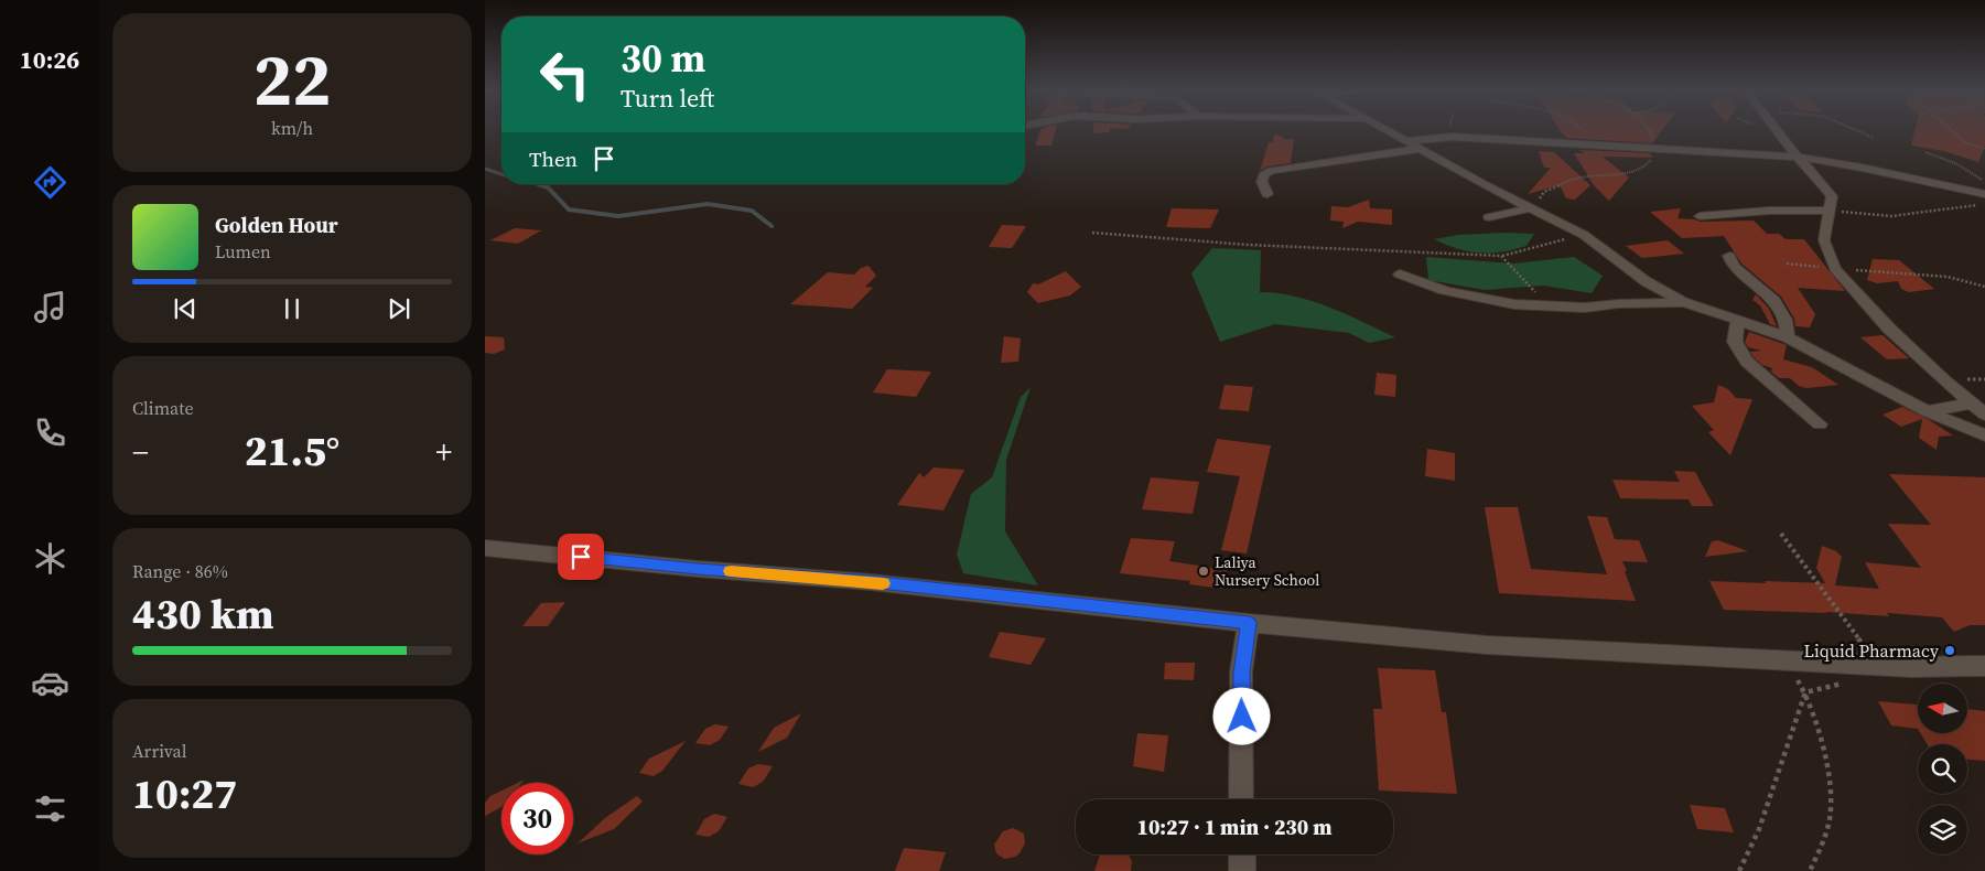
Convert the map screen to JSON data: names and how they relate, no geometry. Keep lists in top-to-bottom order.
{
  "places": ["Laliya Nursery School", "Liquid Pharmacy"],
  "north": "left",
  "page": {
    "tabs": "10:26",
    "tile": [
      ["22", "km/h"],
      "Climate",
      ["Range · 86%", "430 km"],
      ["Arrival", "10:27"]
    ],
    "turn": ["30 m", "Turn left"],
    "then": "Then",
    "song": ["Golden Hour", "Lumen"],
    "heat": ["−", "21.5°", "+"],
    "limit": "30",
    "trip": "10:27 · 1 min · 230 m"
  }
}
